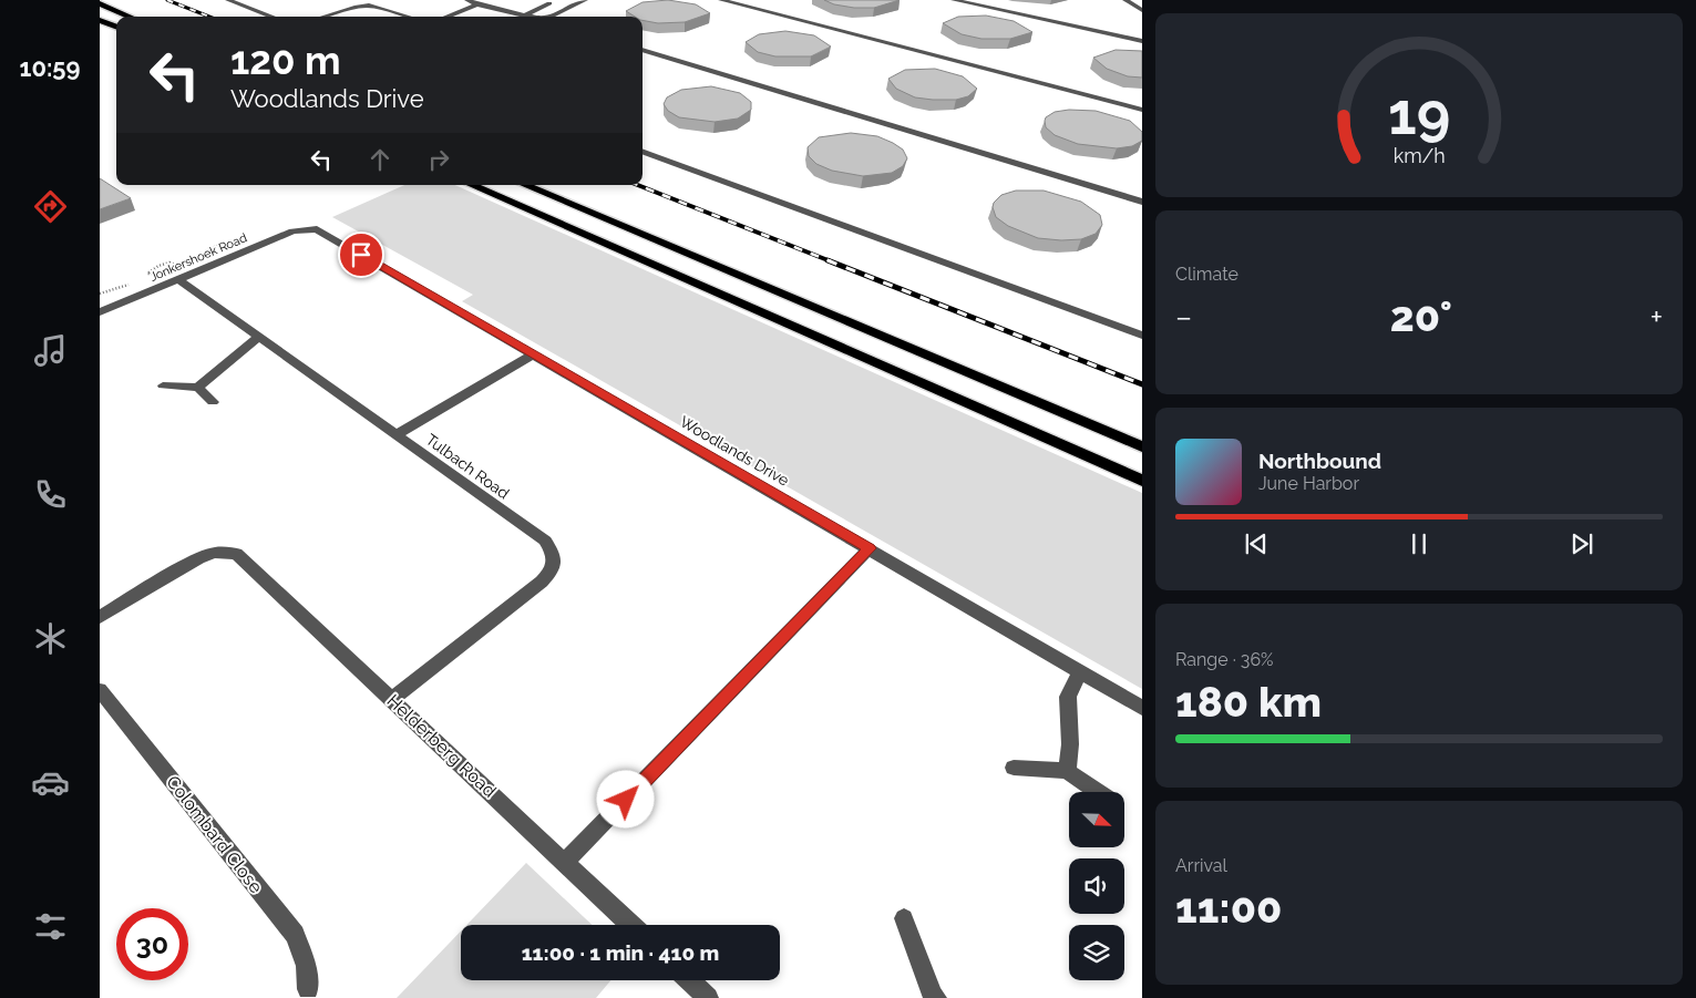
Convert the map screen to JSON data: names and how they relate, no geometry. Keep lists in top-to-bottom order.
{
  "streets": {
    "street": [
      "Jonkershoek Road",
      "Woodlands Drive",
      "Tulbach Road",
      "Helderberg Road",
      "Colombard Close"
    ]
  },
  "crossings": [
    ["Jonkershoek Road", "Woodlands Drive"],
    ["Jonkershoek Road", "Tulbach Road"],
    ["Tulbach Road", "Helderberg Road"]
  ],
  "north": "bottom right",
  "page": {
    "tabs": "10:59",
    "turn": ["120 m", "Woodlands Drive"],
    "tile": [
      "Climate",
      ["Range · 36%", "180 km"],
      ["Arrival", "11:00"]
    ],
    "heat": ["−", "20°", "+"],
    "song": ["Northbound", "June Harbor"],
    "limit": "30",
    "trip": "11:00 · 1 min · 410 m",
    "gauge": ["19", "km/h"]
  }
}
